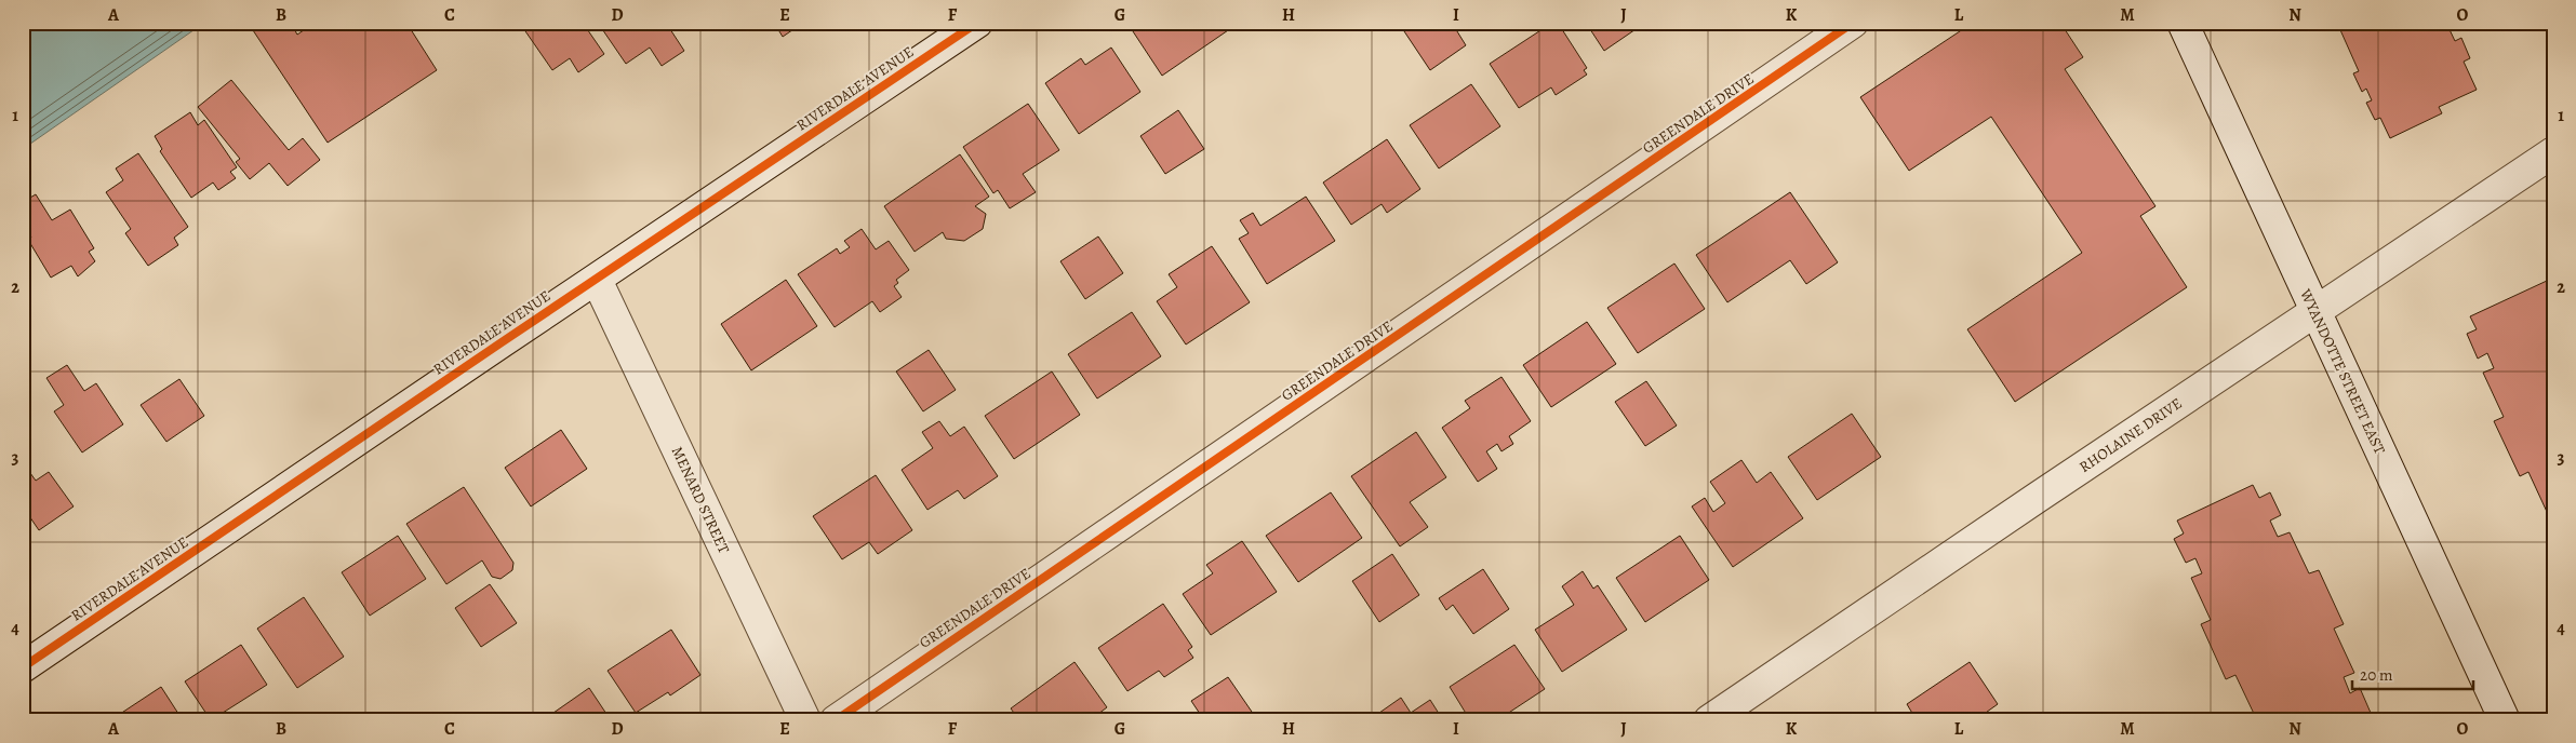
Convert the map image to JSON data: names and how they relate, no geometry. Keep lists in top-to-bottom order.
{
  "streets": {
    "street": [
      "RIVERDALE AVENUE",
      "GREENDALE DRIVE",
      "WYANDOTTE STREET EAST",
      "RHOLAINE DRIVE",
      "MENARD STREET"
    ]
  },
  "crossings": [
    ["RIVERDALE AVENUE", "MENARD STREET"],
    ["WYANDOTTE STREET EAST", "RHOLAINE DRIVE"]
  ],
  "scale_bar": "20 m",
  "grid": {
    "columns": [
      "A",
      "B",
      "C",
      "D",
      "E",
      "F",
      "G",
      "H",
      "I",
      "J",
      "K",
      "L",
      "M",
      "N",
      "O"
    ],
    "rows": [
      "1",
      "2",
      "3",
      "4"
    ]
  }
}
